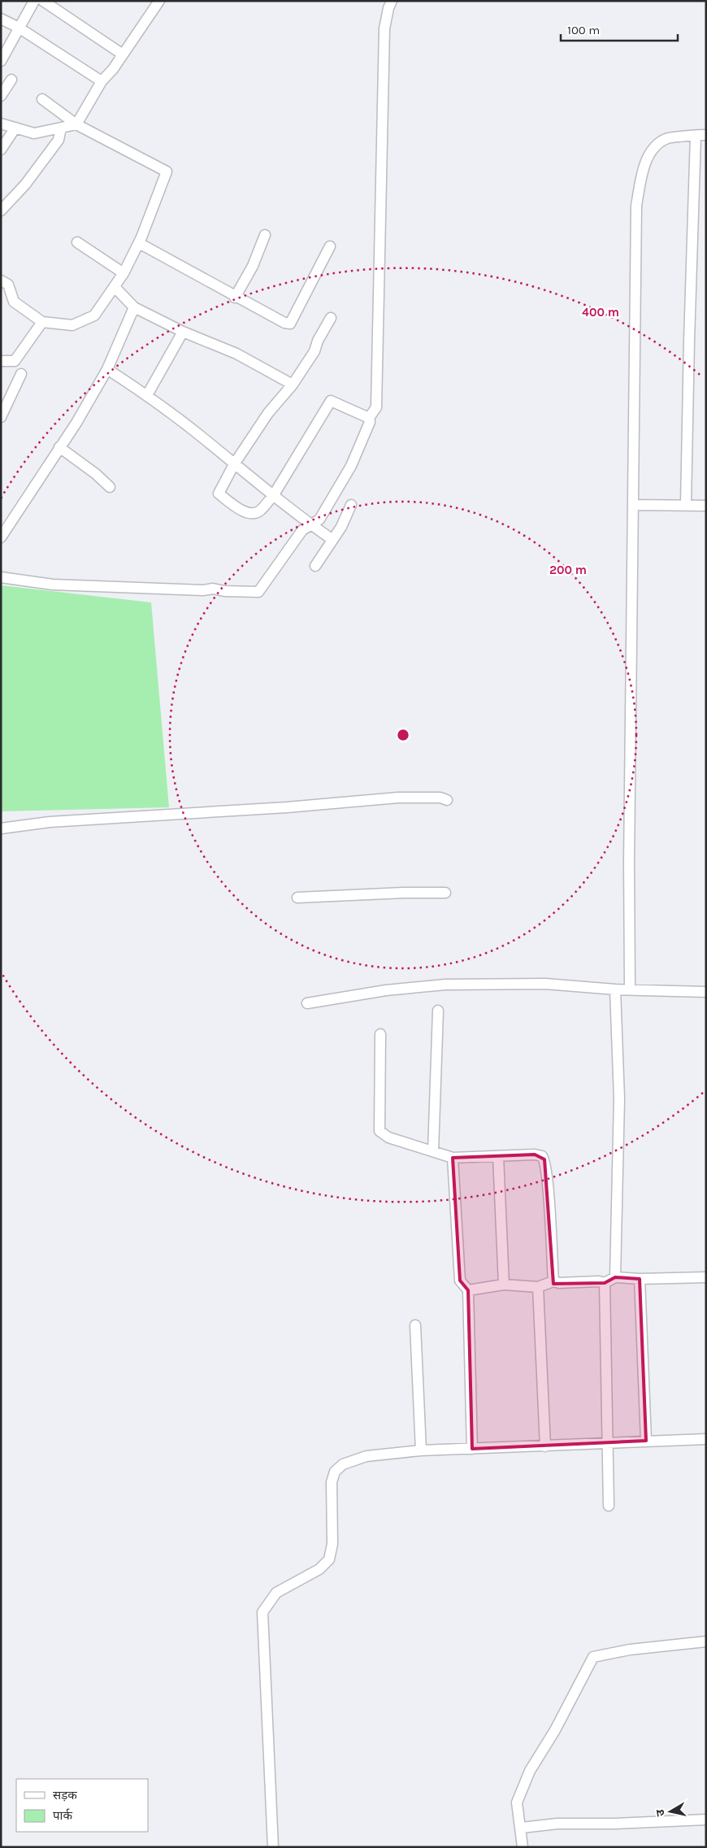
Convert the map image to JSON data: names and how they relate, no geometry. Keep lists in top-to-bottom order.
{
  "legend": ["सड़क", "पार्क"],
  "scale_bar": "100 m",
  "north": "left",
  "rings": ["400 m", "200 m"]
}
